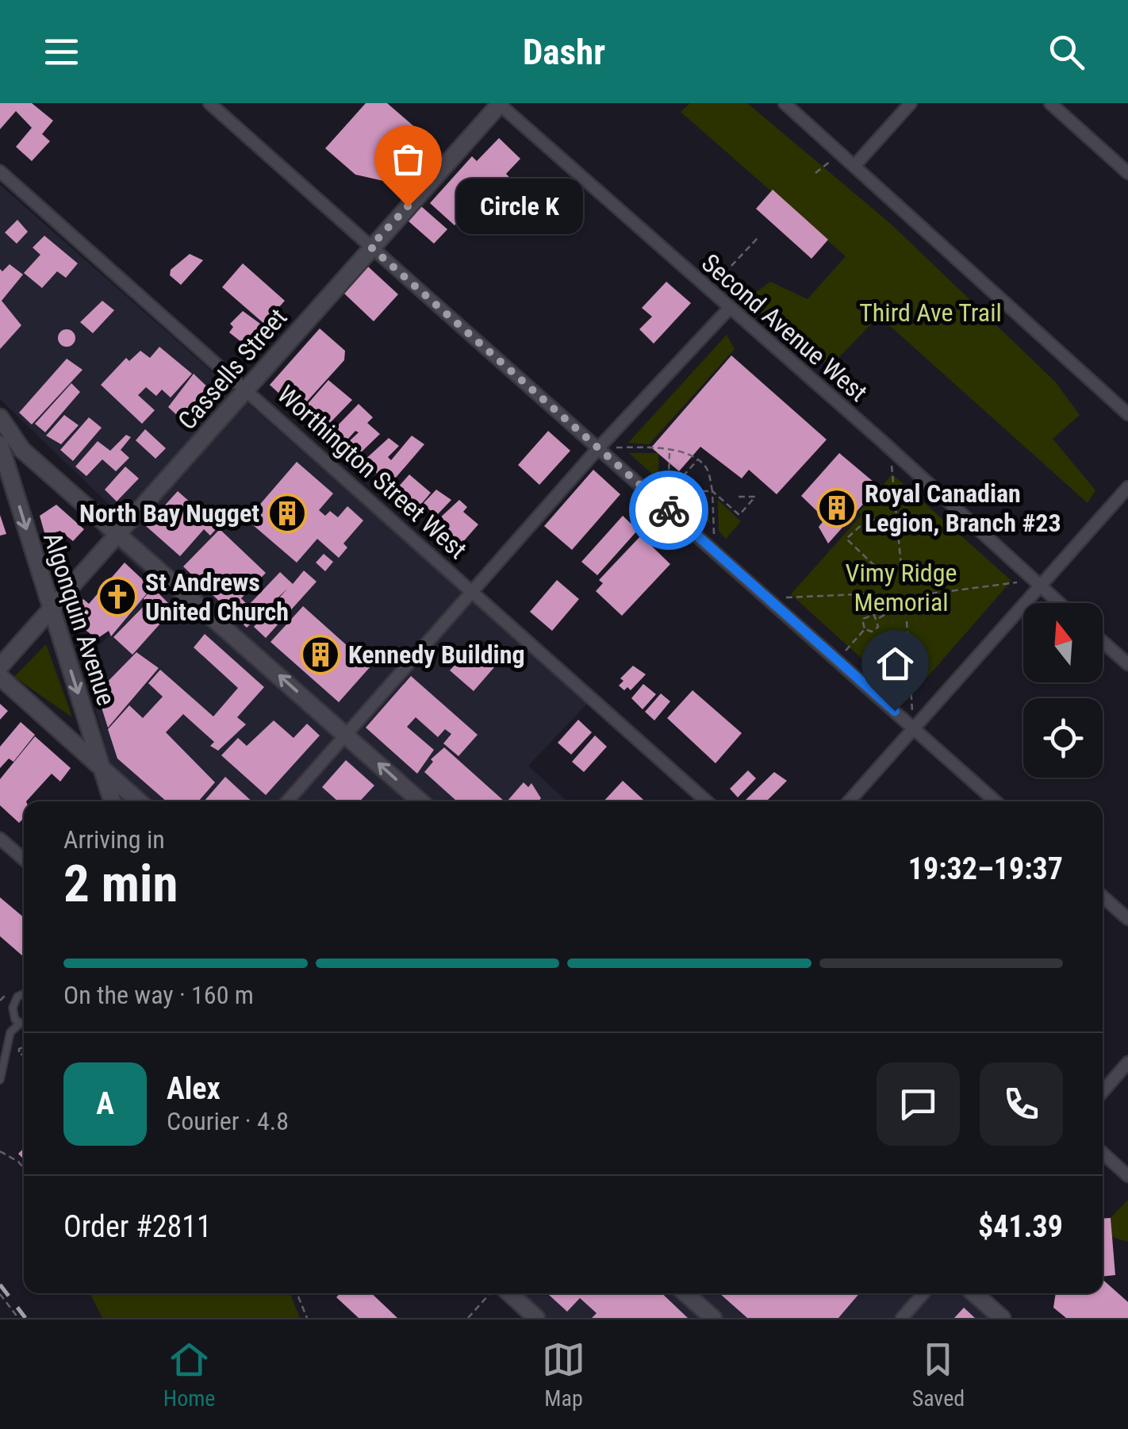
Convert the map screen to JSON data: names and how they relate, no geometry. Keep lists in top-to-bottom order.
{
  "streets": {
    "main road": ["Cassells Street", "Algonquin Avenue"],
    "street": ["Second Avenue West", "Worthington Street West"]
  },
  "crossings": [
    ["Second Avenue West", "Cassells Street"],
    ["Cassells Street", "Worthington Street West"],
    ["Cassells Street", "Algonquin Avenue"]
  ],
  "one_way": ["Algonquin Avenue"],
  "parks": ["Third Ave Trail", "Vimy Ridge Memorial"],
  "places": {
    "other": ["Circle K"],
    "building": ["Royal Canadian Legion, Branch #23", "North Bay Nugget", "Kennedy Building"],
    "church": ["St Andrews United Church"]
  },
  "north": "top",
  "page": {
    "header": "Dashr",
    "bubble": "Circle K",
    "heading": ["2 min", "Arriving in", "19:32–19:37"],
    "panel": [
      "Alex",
      "Courier · 4.8",
      "Order #2811",
      "$41.39"
    ],
    "bar": "On the way · 160 m",
    "round": "A",
    "tabs": ["Home", "Map", "Saved"]
  }
}
